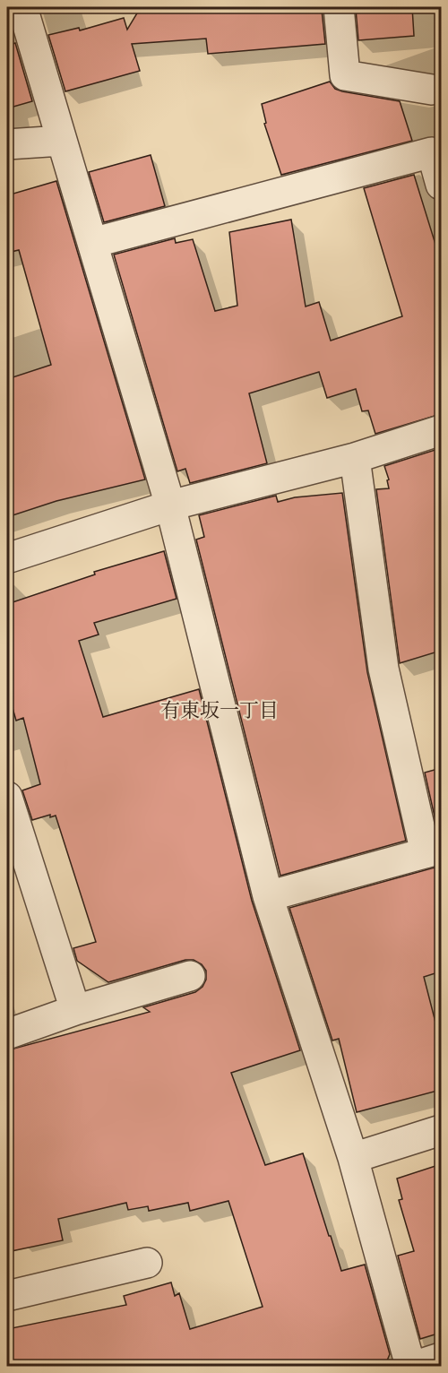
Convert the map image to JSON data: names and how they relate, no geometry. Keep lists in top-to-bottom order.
{
  "districts": ["有東坂一丁目"]
}
